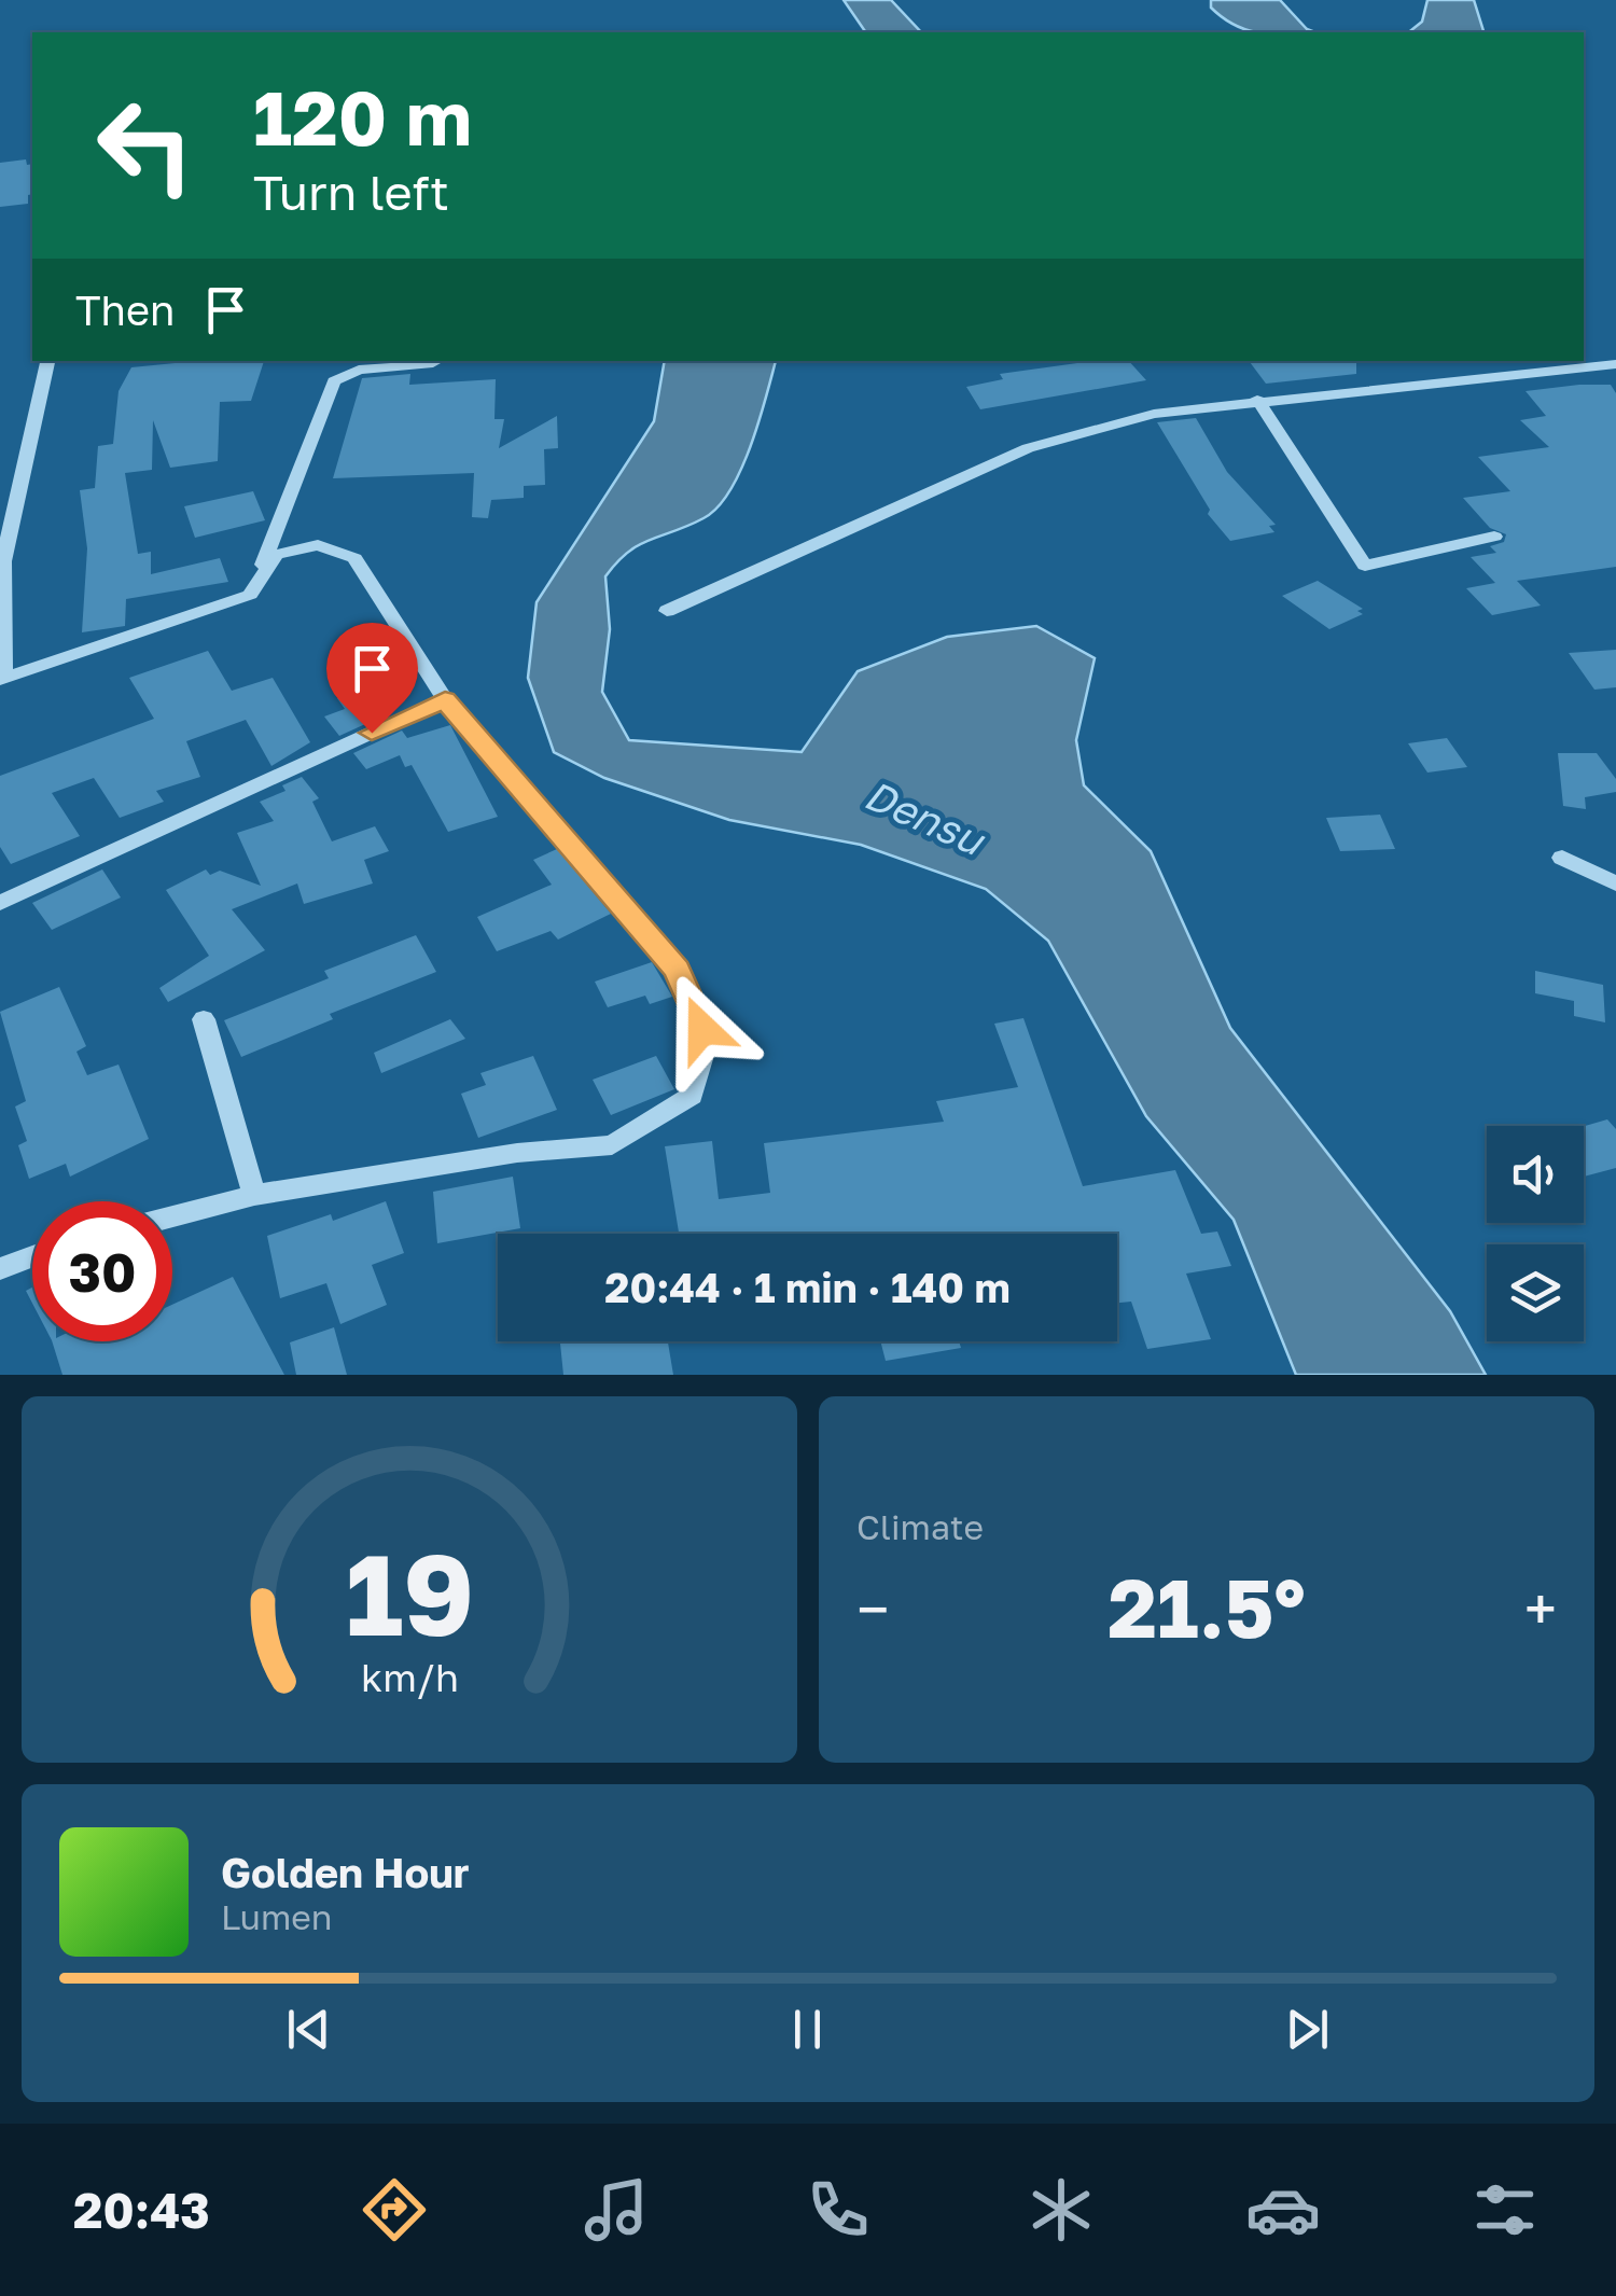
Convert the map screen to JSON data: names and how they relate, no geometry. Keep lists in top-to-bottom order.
{
  "water": ["Densu"],
  "page": {
    "turn": ["120 m", "Turn left"],
    "then": "Then",
    "limit": "30",
    "trip": "20:44 · 1 min · 140 m",
    "tile": "Climate",
    "heat": ["−", "21.5°", "+"],
    "song": ["Golden Hour", "Lumen"],
    "tabs": "20:43",
    "gauge": ["19", "km/h"]
  }
}
